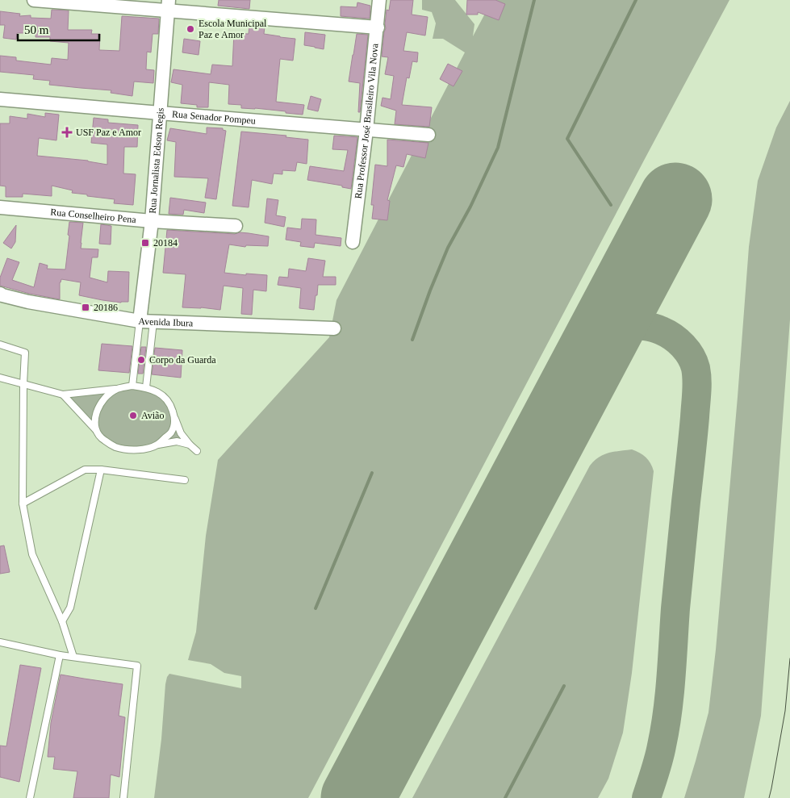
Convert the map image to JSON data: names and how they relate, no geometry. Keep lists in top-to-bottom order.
{
  "streets": {
    "street": [
      "Rua Senador Pompeu",
      "Rua Professor José Brasileiro Vila Nova",
      "Rua Jornalista Edson Regis",
      "Rua Conselheiro Pena",
      "Avenida Ibura"
    ]
  },
  "crossings": [
    ["Rua Senador Pompeu", "Rua Professor José Brasileiro Vila Nova"],
    ["Rua Senador Pompeu", "Rua Jornalista Edson Regis"],
    ["Rua Jornalista Edson Regis", "Rua Conselheiro Pena"],
    ["Rua Jornalista Edson Regis", "Avenida Ibura"]
  ],
  "places": {
    "other": ["Escola Municipal Paz e Amor", "Corpo da Guarda", "Avião"],
    "health": ["USF Paz e Amor"],
    "transit": ["20184", "20186"]
  },
  "scale_bar": "50 m"
}
